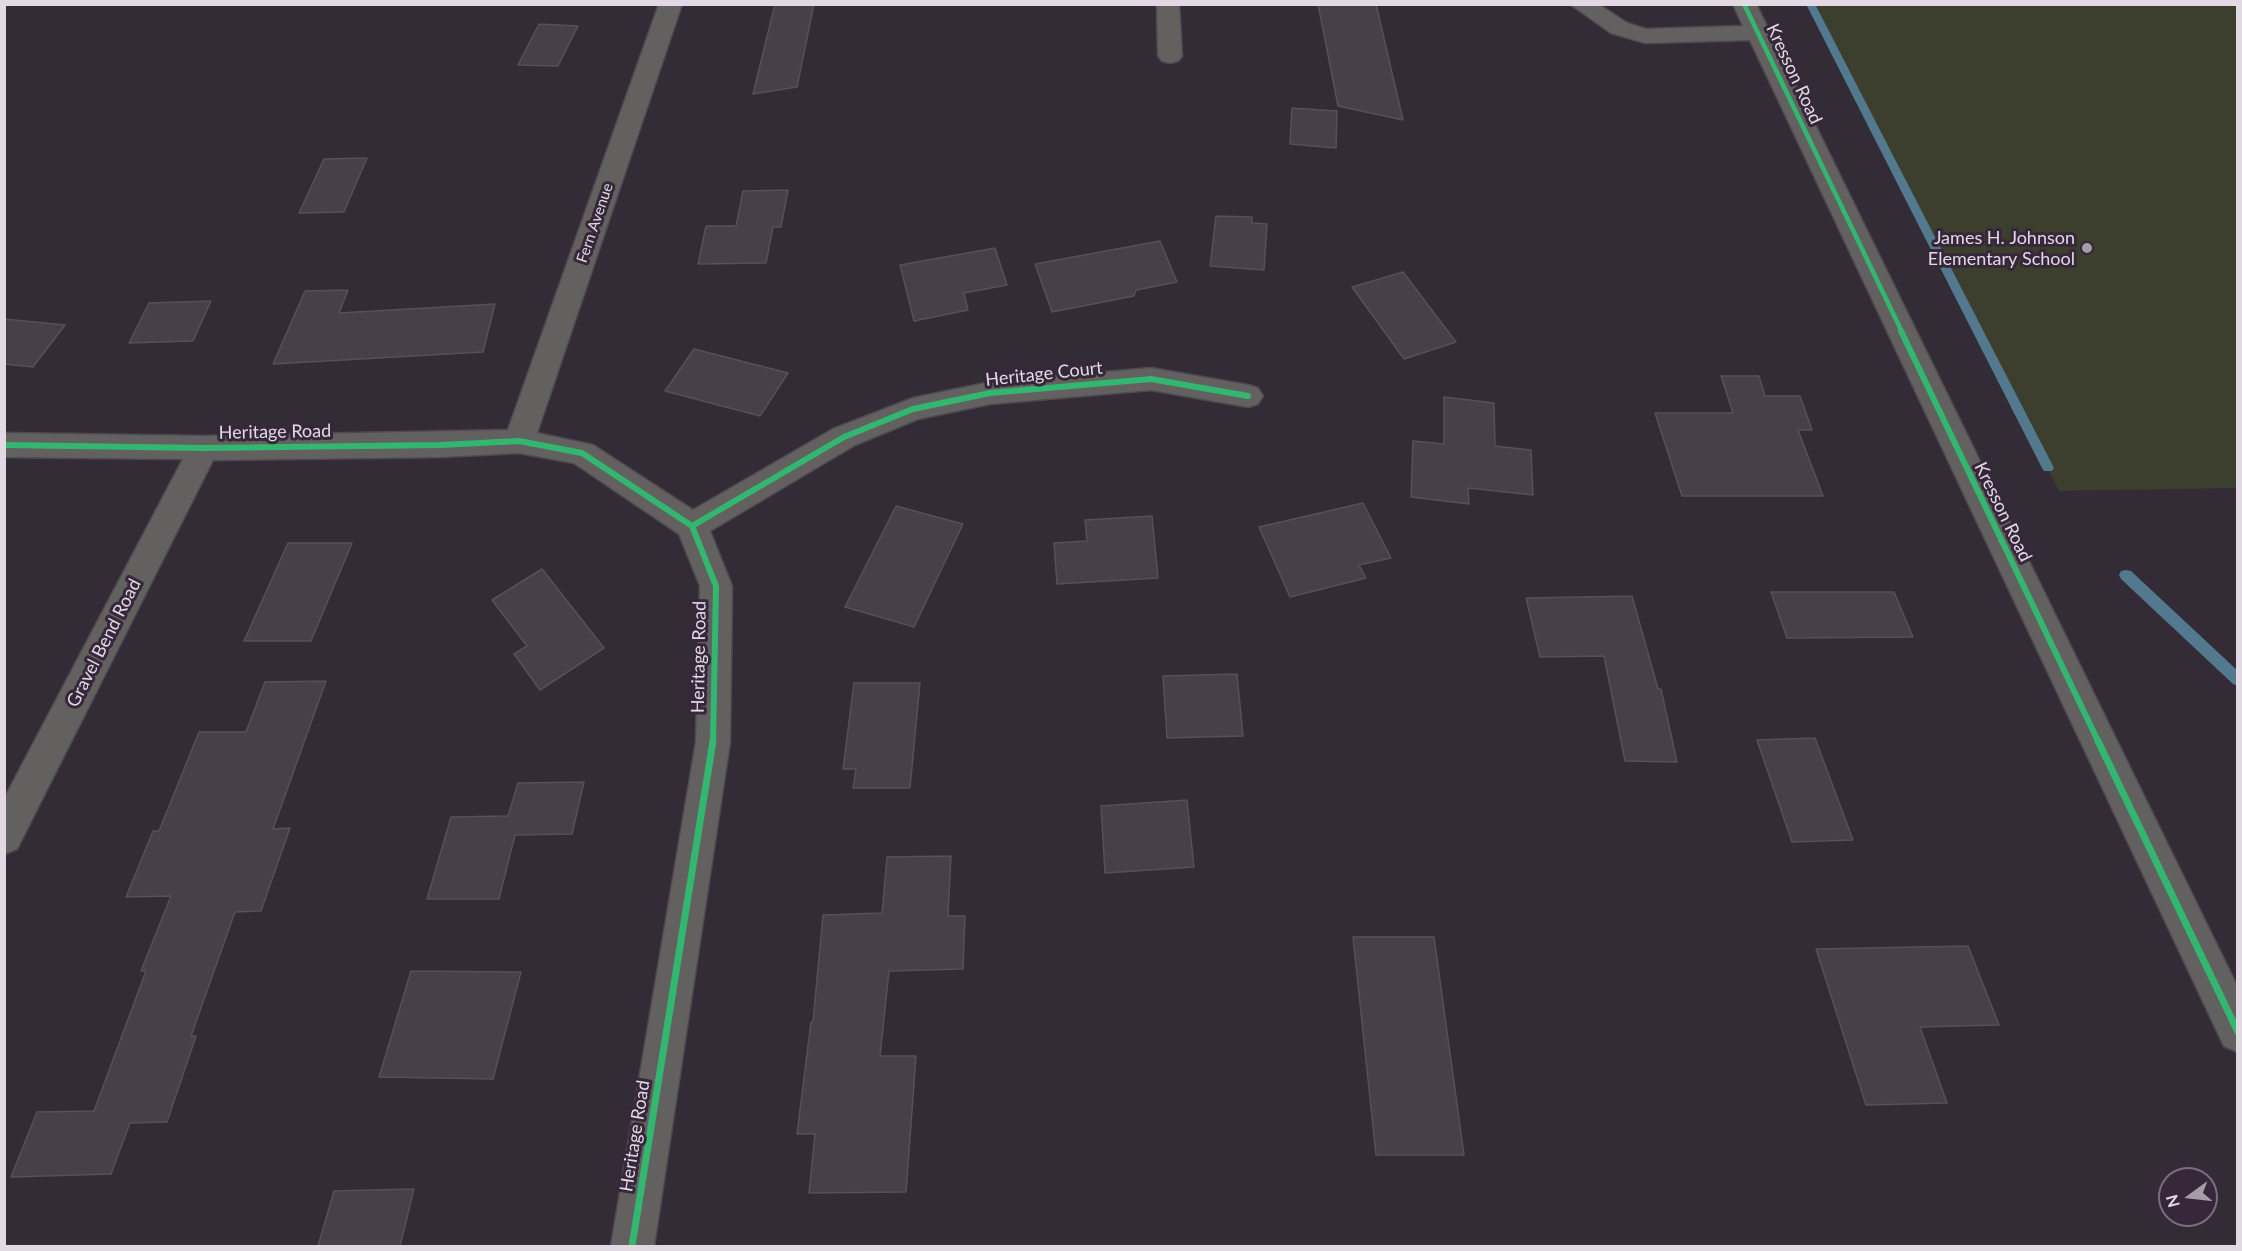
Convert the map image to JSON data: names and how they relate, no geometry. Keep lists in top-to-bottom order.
{
  "streets": {
    "street": [
      "Kresson Road",
      "Fern Avenue",
      "Heritage Court",
      "Heritage Road",
      "Gravel Bend Road"
    ]
  },
  "crossings": [
    ["Fern Avenue", "Heritage Road"],
    ["Heritage Court", "Heritage Road"],
    ["Heritage Road", "Gravel Bend Road"]
  ],
  "places": ["James H. Johnson Elementary School"],
  "north": "left"
}
